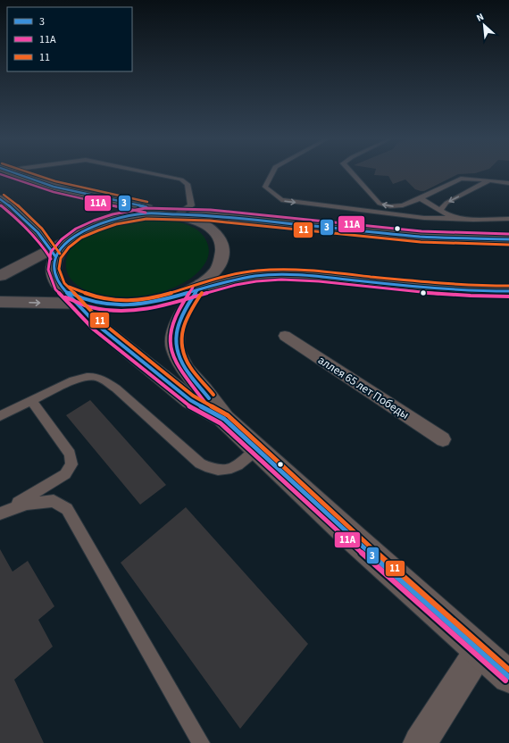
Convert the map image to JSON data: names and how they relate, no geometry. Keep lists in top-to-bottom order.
{
  "streets": {
    "street": ["аллея 65 лет Победы"]
  },
  "lines": ["transit line 3", "transit line 11", "transit line 11А"],
  "legend": ["3", "11А", "11"],
  "north": "top left"
}
